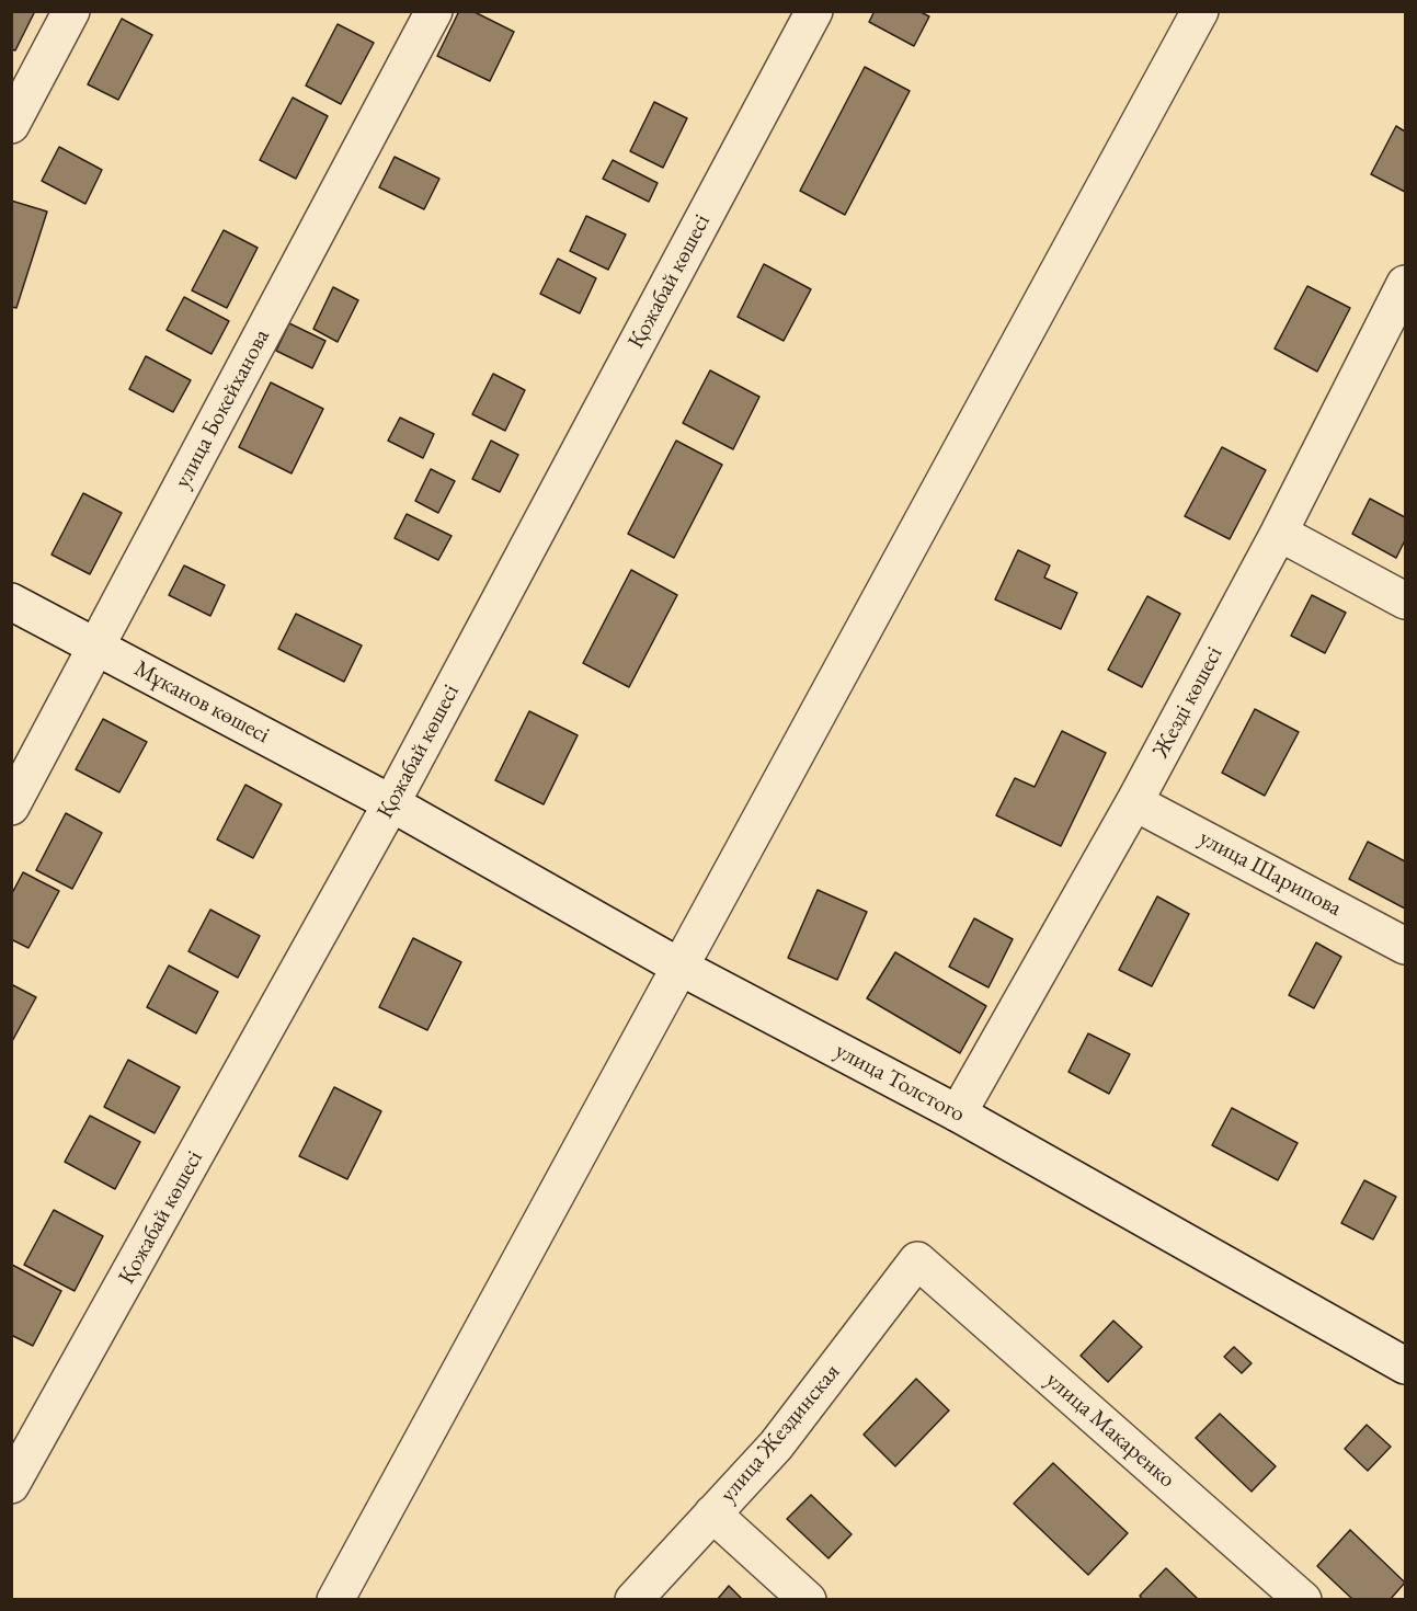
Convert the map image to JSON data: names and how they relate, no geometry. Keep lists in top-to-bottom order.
{
  "streets": {
    "street": [
      "Қожабай көшесі",
      "улица Бокейханова",
      "Мұканов көшесі",
      "Жезді көшесі",
      "улица Шарипова",
      "улица Толстого",
      "улица Макаренко",
      "улица Жездинская"
    ]
  },
  "crossings": [
    ["Қожабай көшесі", "Мұканов көшесі"],
    ["Қожабай көшесі", "улица Толстого"],
    ["улица Бокейханова", "Мұканов көшесі"],
    ["Мұканов көшесі", "улица Толстого"],
    ["Жезді көшесі", "улица Шарипова"],
    ["Жезді көшесі", "улица Толстого"],
    ["улица Макаренко", "улица Жездинская"]
  ]
}
